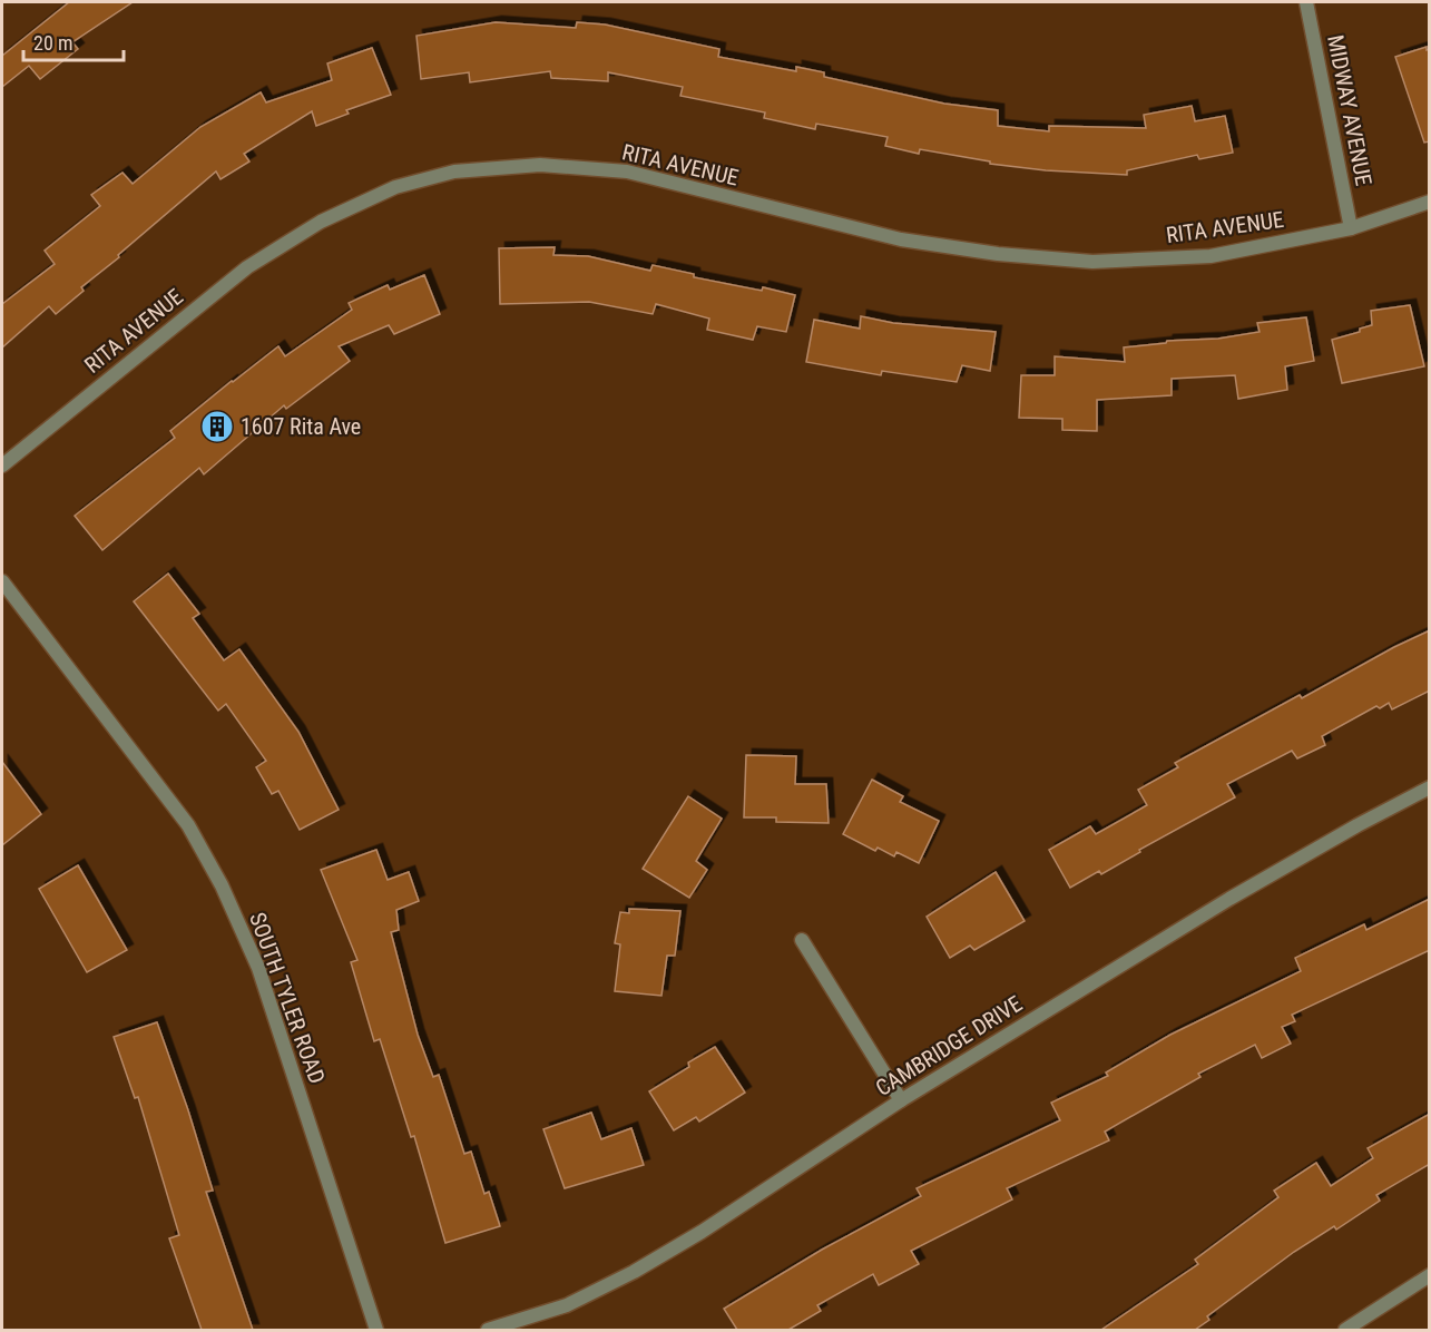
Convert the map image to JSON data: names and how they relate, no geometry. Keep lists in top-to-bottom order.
{
  "streets": {
    "street": [
      "MIDWAY AVENUE",
      "RITA AVENUE",
      "SOUTH TYLER ROAD",
      "CAMBRIDGE DRIVE"
    ]
  },
  "crossings": [
    ["MIDWAY AVENUE", "RITA AVENUE"]
  ],
  "places": {
    "building": ["1607 Rita Ave"]
  },
  "scale_bar": "20 m"
}
